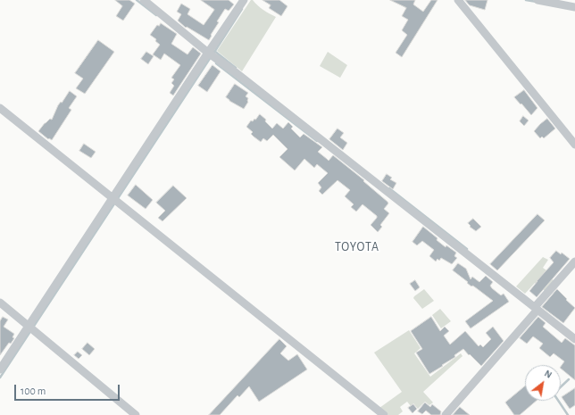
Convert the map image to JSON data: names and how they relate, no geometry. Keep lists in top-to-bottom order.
{
  "districts": ["TOYOTA"],
  "scale_bar": "100 m",
  "north": "top right"
}
